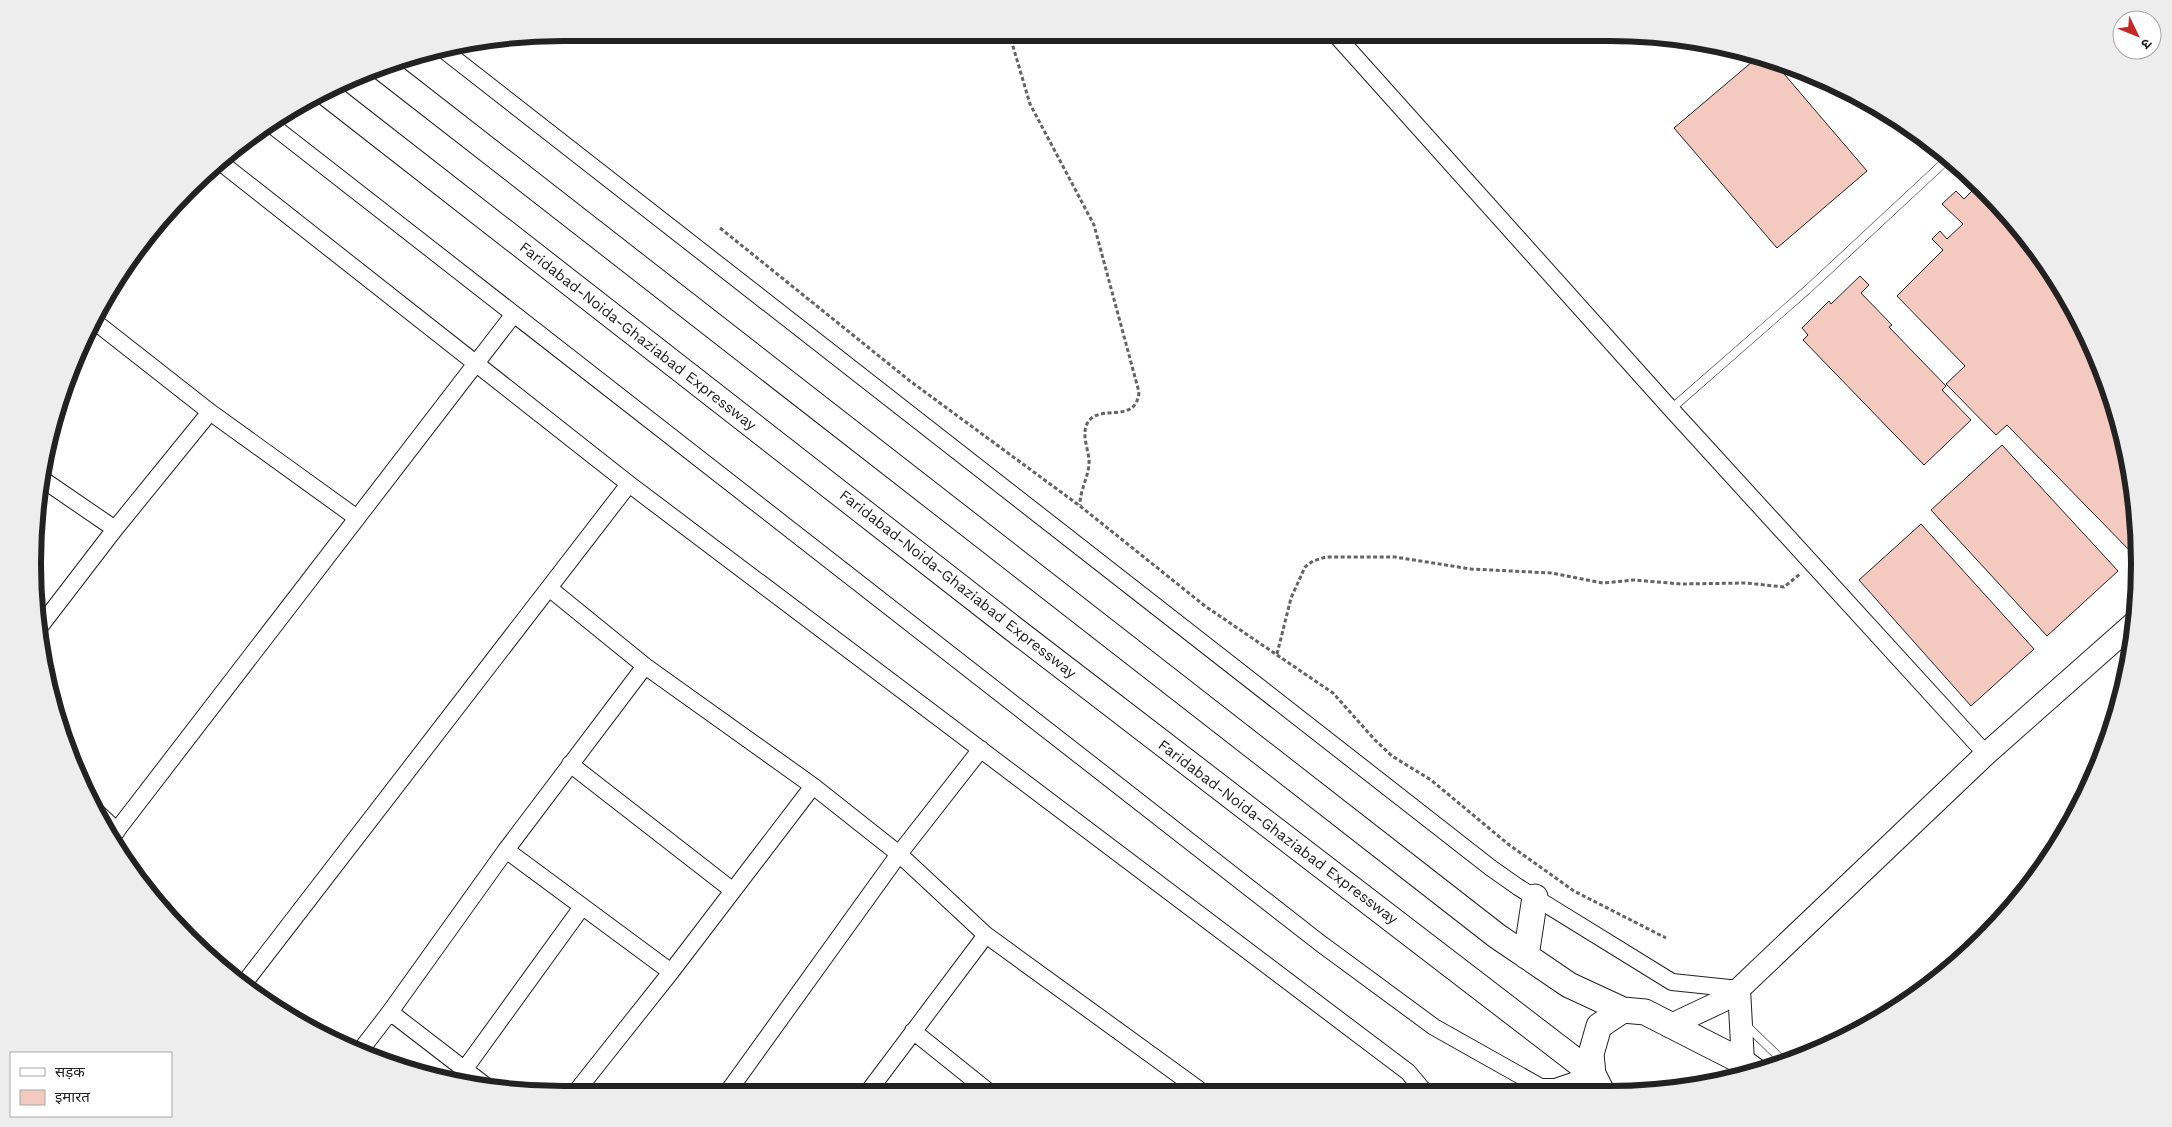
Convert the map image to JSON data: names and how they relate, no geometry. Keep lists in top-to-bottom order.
{
  "streets": {
    "main road": ["Faridabad-Noida-Ghaziabad Expressway"]
  },
  "legend": ["सड़क", "इमारत"],
  "north": "bottom right"
}
